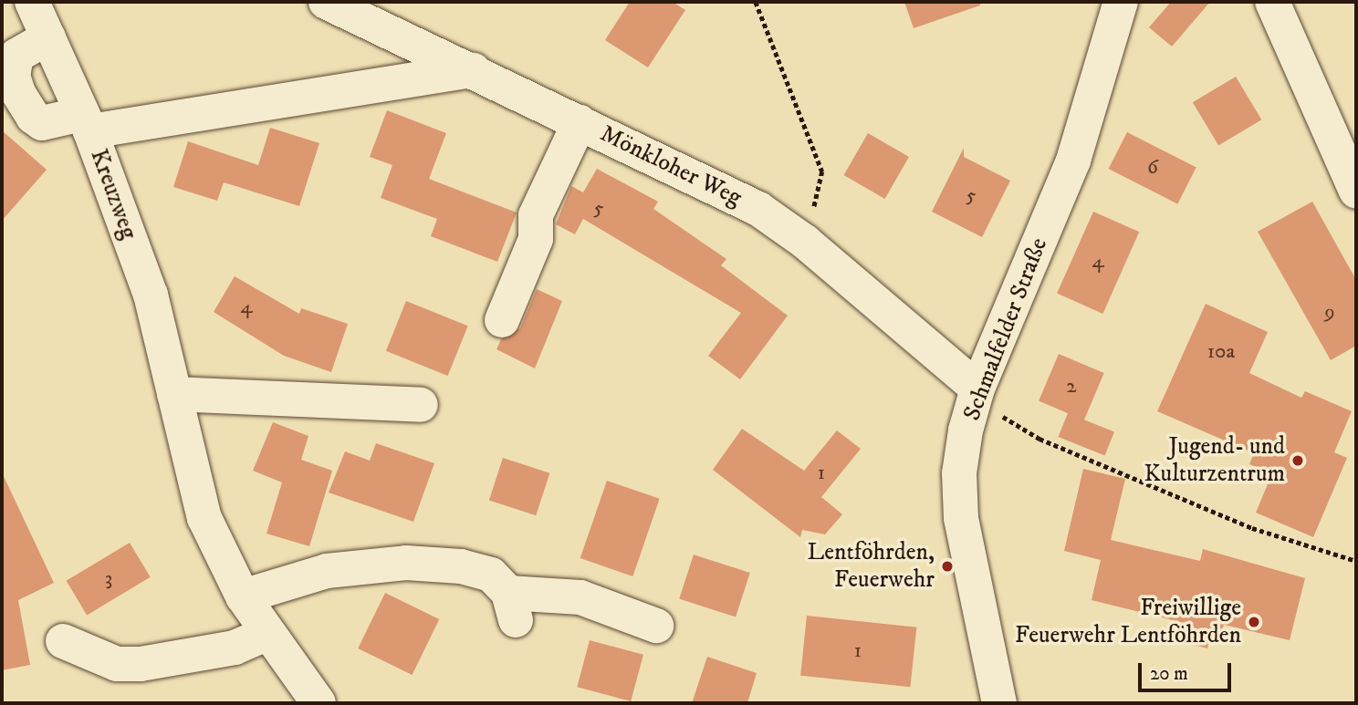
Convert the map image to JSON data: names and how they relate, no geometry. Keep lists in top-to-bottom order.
{
  "streets": {
    "street": ["Mönkloher Weg", "Kreuzweg", "Schmalfelder Straße"]
  },
  "crossings": [
    ["Mönkloher Weg", "Schmalfelder Straße"]
  ],
  "places": ["Jugend- und Kulturzentrum", "Lentföhrden, Feuerwehr", "Freiwillige Feuerwehr Lentföhrden"],
  "house_numbers": [
    "6",
    "5",
    "5",
    "4",
    "4",
    "9",
    "10a",
    "2",
    "1",
    "3",
    "1"
  ],
  "scale_bar": "20 m"
}
